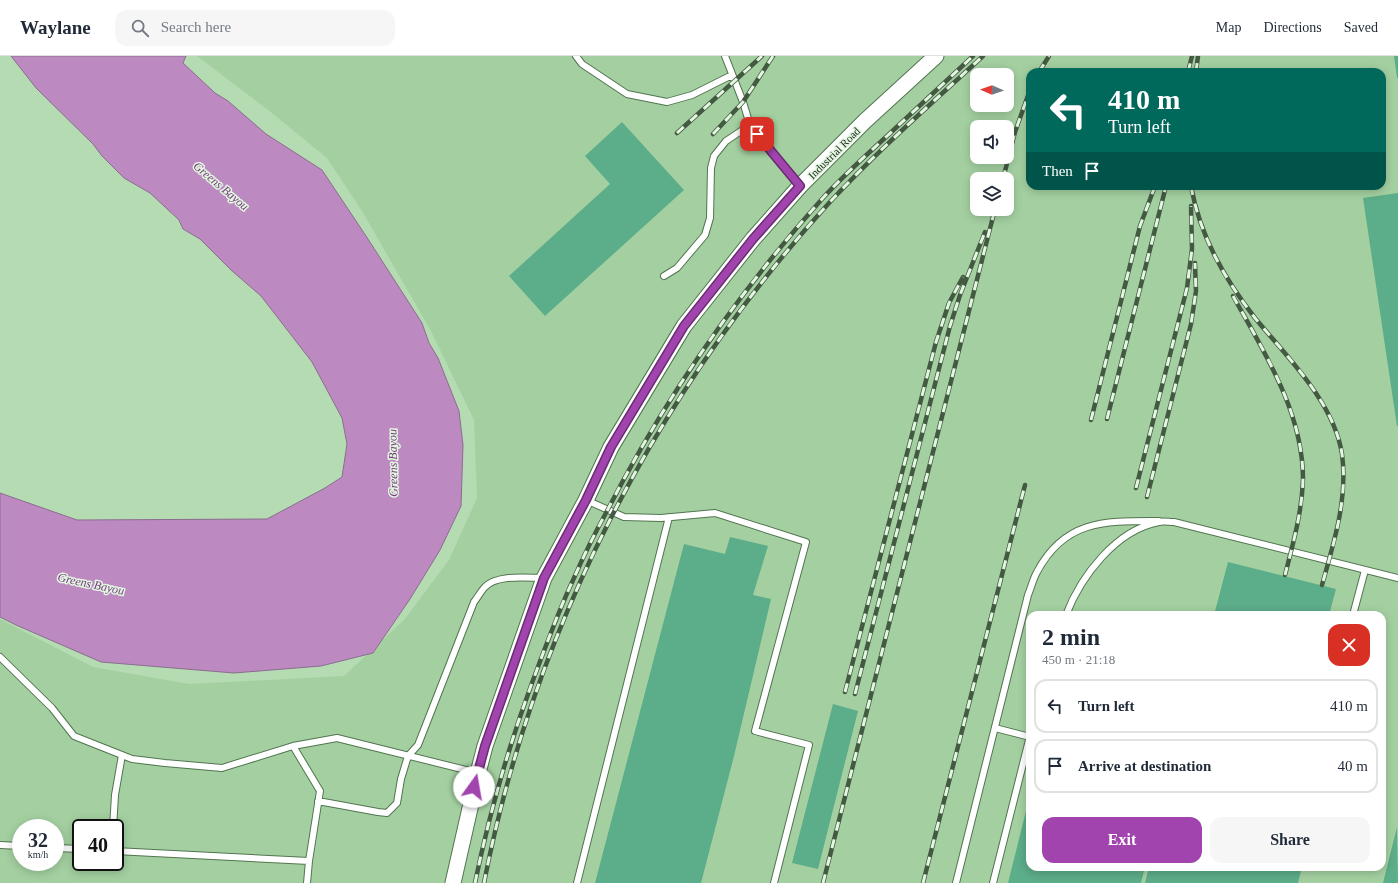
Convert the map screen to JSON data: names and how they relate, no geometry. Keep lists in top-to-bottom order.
{
  "streets": {
    "street": ["Industrial Road"]
  },
  "water": ["Greens Bayou"],
  "north": "left",
  "page": {
    "header": "Waylane",
    "search": "Search here",
    "nav": ["Map", "Directions", "Saved"],
    "turn": ["410 m", "Turn left"],
    "then": "Then",
    "heading": ["2 min", "450 m · 21:18"],
    "list": [
      {
        "name": "Turn left",
        "value": "410 m"
      },
      {
        "name": "Arrive at destination",
        "value": "40 m"
      }
    ],
    "buttons": ["Exit", "Share"],
    "speed": "32 km/h",
    "limit": "40"
  }
}
